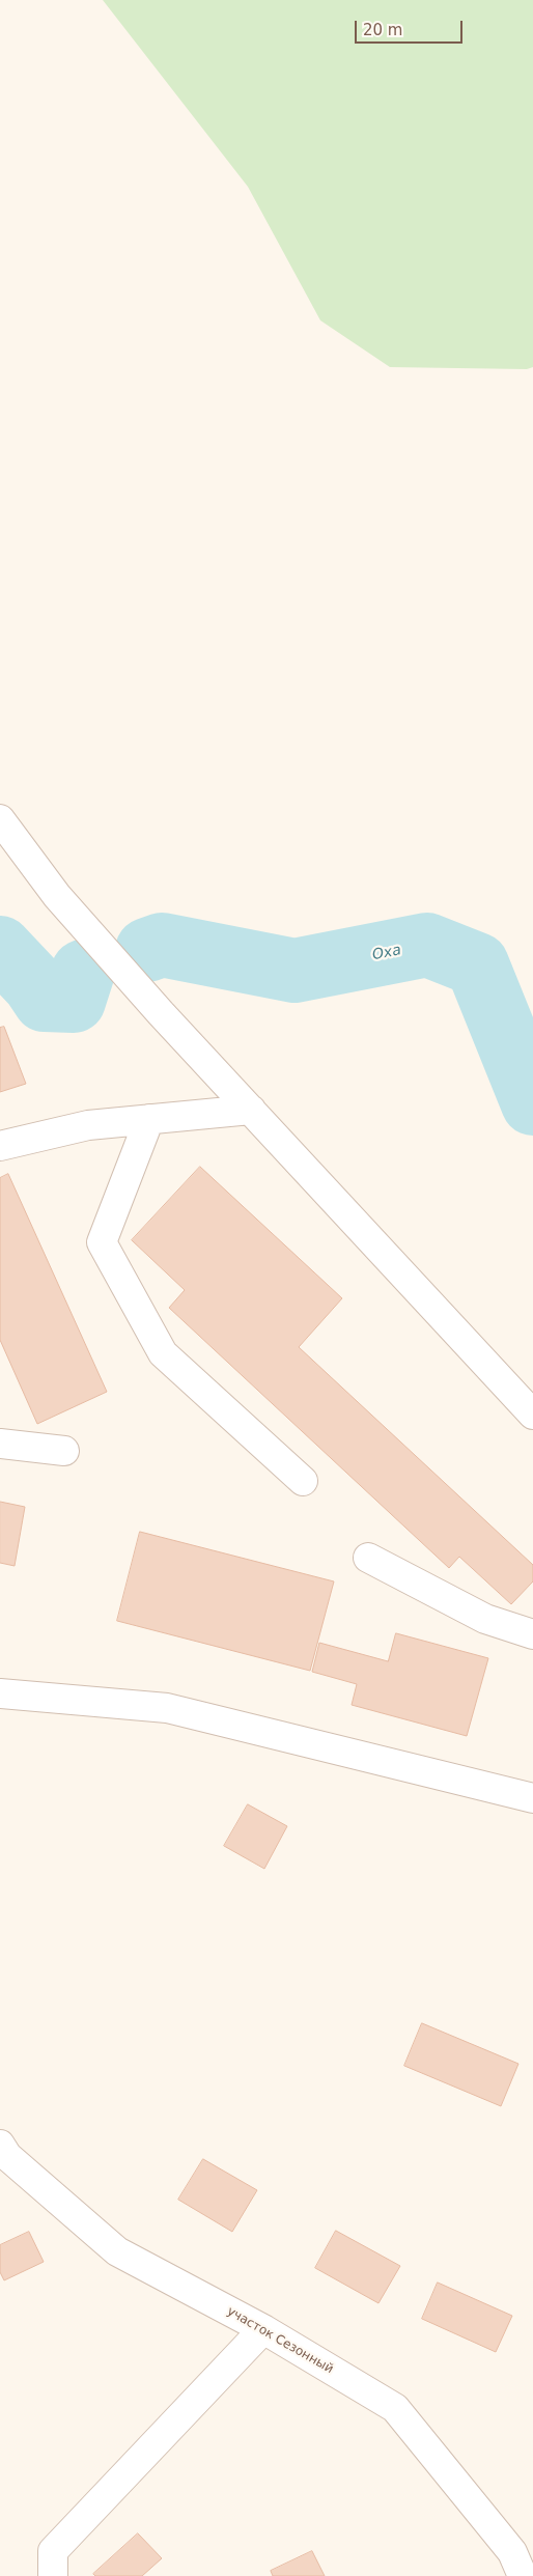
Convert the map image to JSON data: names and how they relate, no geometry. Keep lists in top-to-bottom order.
{
  "streets": {
    "street": ["участок Сезонный"]
  },
  "water": ["Оха"],
  "scale_bar": "20 m"
}
